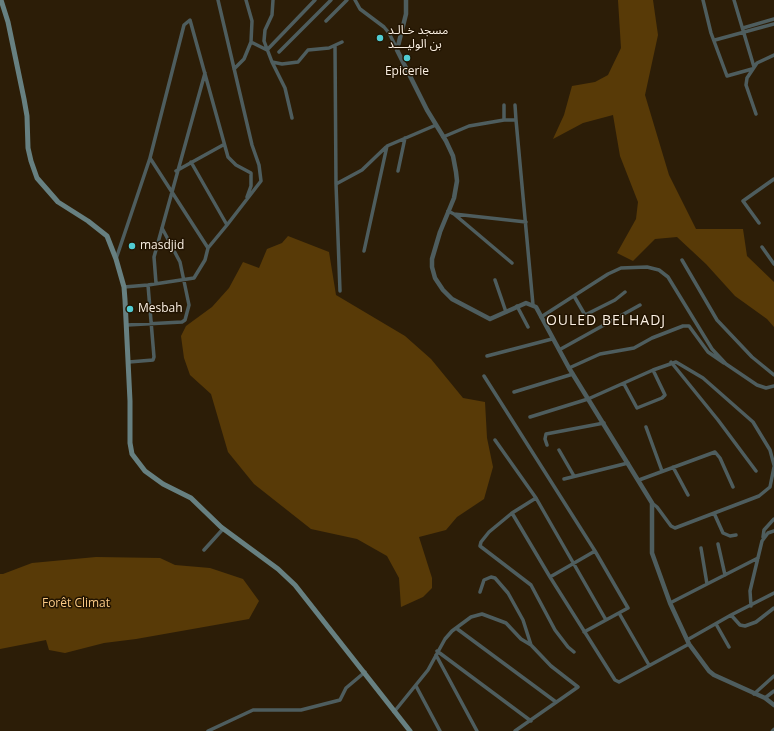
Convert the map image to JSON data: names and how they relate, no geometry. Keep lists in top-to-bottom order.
{
  "districts": ["OULED BELHADJ"],
  "parks": ["Forêt Climat"],
  "places": [
    "مسجد خـالـد بن الوليــــد",
    "Epicerie",
    "masdjid",
    "Mesbah"
  ]
}
